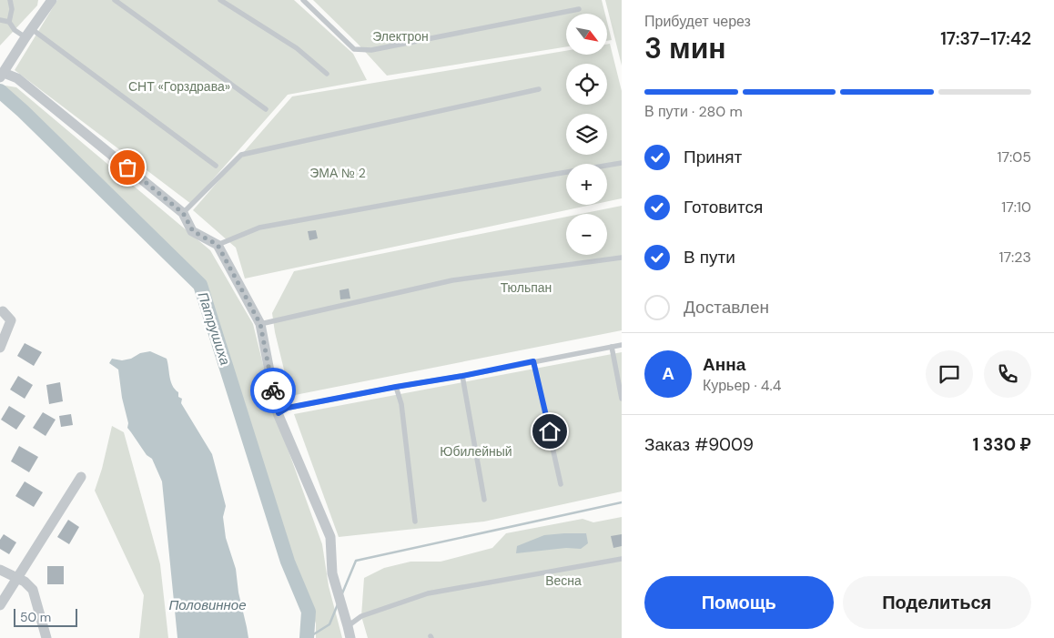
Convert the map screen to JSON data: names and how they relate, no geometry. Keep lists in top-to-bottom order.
{
  "water": ["Патрушиха", "Половинное"],
  "parks": [
    "Электрон",
    "СНТ «Горздрава»",
    "ЭМА № 2",
    "Тюльпан",
    "Юбилейный",
    "Весна"
  ],
  "scale_bar": "50 m",
  "north": "bottom right",
  "page": {
    "heading": ["3 мин", "Прибудет через", "17:37–17:42"],
    "panel": [
      "Анна",
      "Курьер · 4.4",
      "Заказ #9009",
      "1 330 ₽"
    ],
    "map_buttons": ["+", "−"],
    "bar": "В пути · 280 m",
    "list": [
      ["Принят", "17:05"],
      ["Готовится", "17:10"],
      ["В пути", "17:23"],
      "Доставлен"
    ],
    "round": "А",
    "buttons": ["Помощь", "Поделиться"],
    "scale": "50 m"
  }
}
